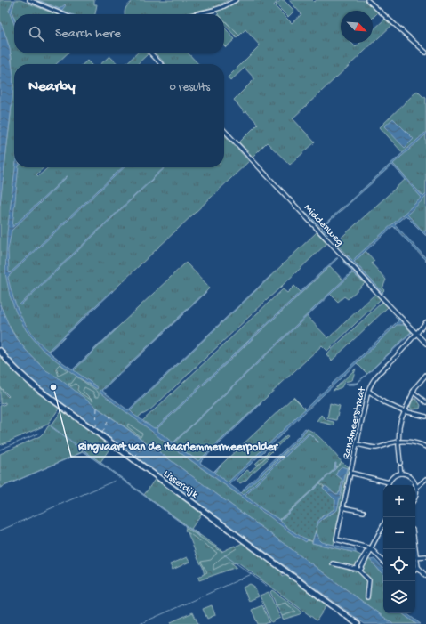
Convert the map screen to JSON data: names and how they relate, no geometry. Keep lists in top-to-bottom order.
{
  "streets": {
    "street": ["Middenweg", "Randmeerstraat", "Lisserdijk"]
  },
  "crossings": [
    ["Middenweg", "Randmeerstraat"]
  ],
  "places": ["Ringvaart van de Haarlemmermeerpolder"],
  "north": "bottom right",
  "page": {
    "search": "Search here",
    "heading": ["Nearby", "0 results"],
    "map_buttons": ["+", "−"]
  }
}
